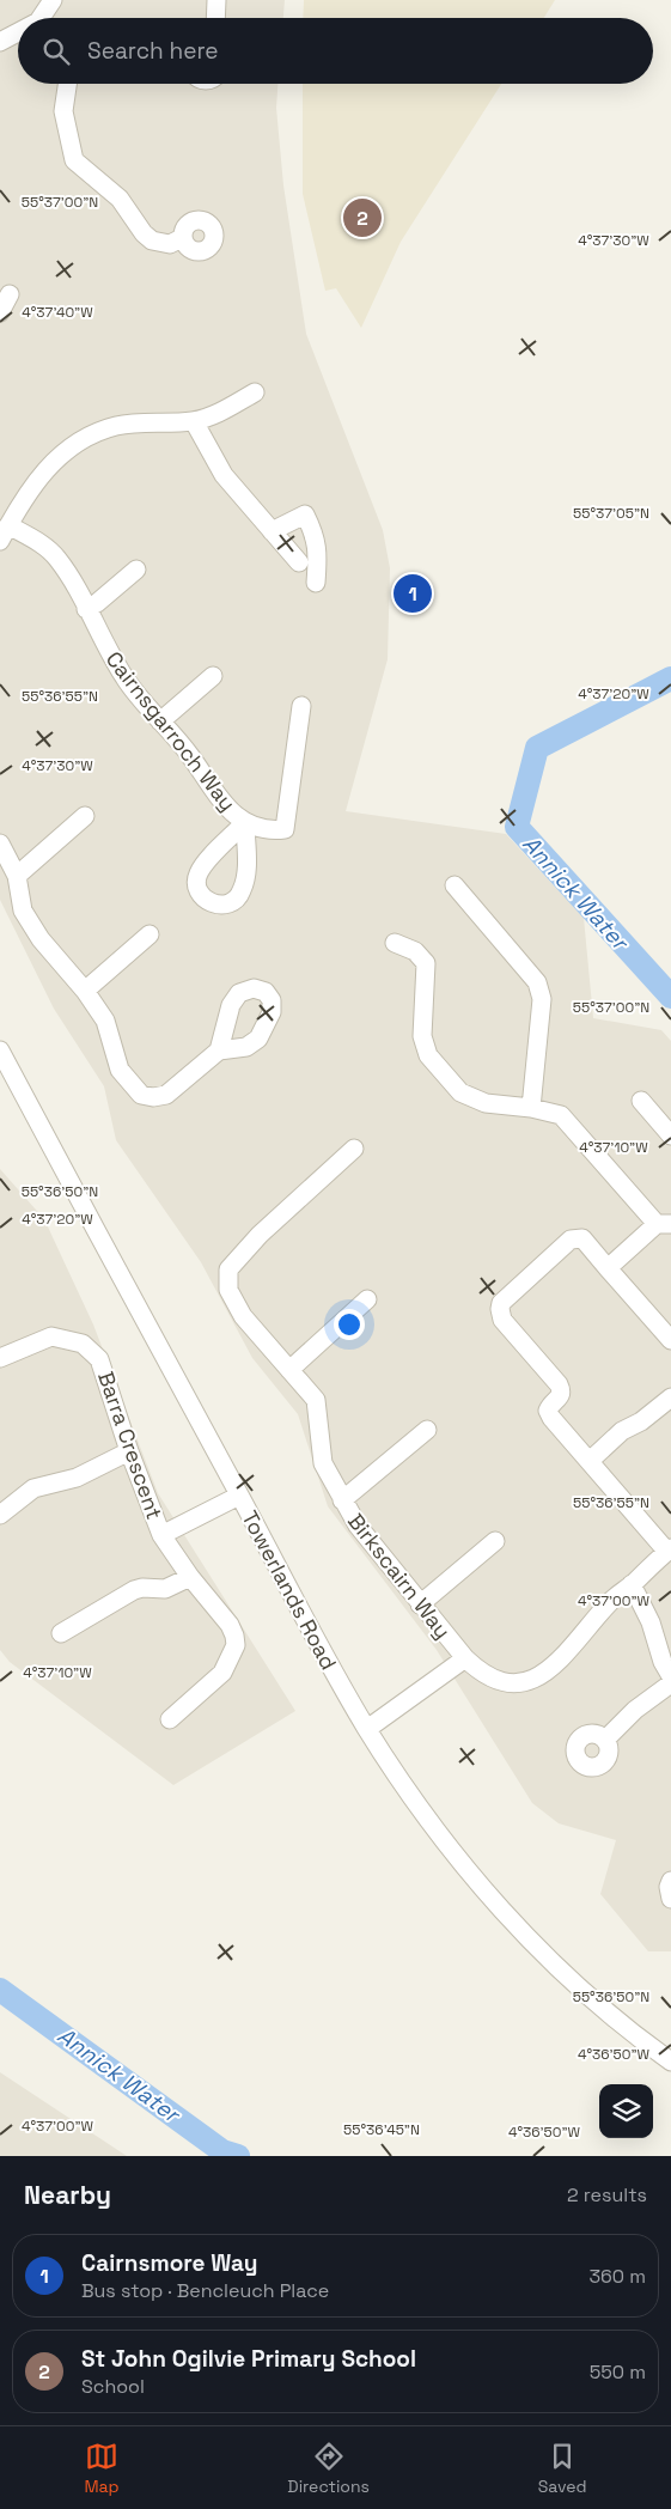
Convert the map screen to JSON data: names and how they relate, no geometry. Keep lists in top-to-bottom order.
{
  "streets": {
    "street": [
      "Cairnsgarroch Way",
      "Barra Crescent",
      "Birkscairn Way",
      "Towerlands Road"
    ]
  },
  "water": ["Annick Water"],
  "page": {
    "search": "Search here",
    "pins": ["2", "1"],
    "heading": ["Nearby", "2 results"],
    "list": [
      {
        "mark": "1",
        "name": "Cairnsmore Way",
        "note": "Bus stop · Bencleuch Place",
        "value": "360 m"
      },
      {
        "mark": "2",
        "name": "St John Ogilvie Primary School",
        "note": "School",
        "value": "550 m"
      }
    ],
    "nav": ["Map", "Directions", "Saved"]
  },
  "coordinates": [
    "55°37'00\"N",
    "4°37'30\"W",
    "4°37'40\"W",
    "55°37'05\"N",
    "4°37'20\"W",
    "55°36'55\"N",
    "4°37'10\"W",
    "55°36'50\"N",
    "4°37'00\"W",
    "4°36'50\"W",
    "55°36'45\"N"
  ]
}
